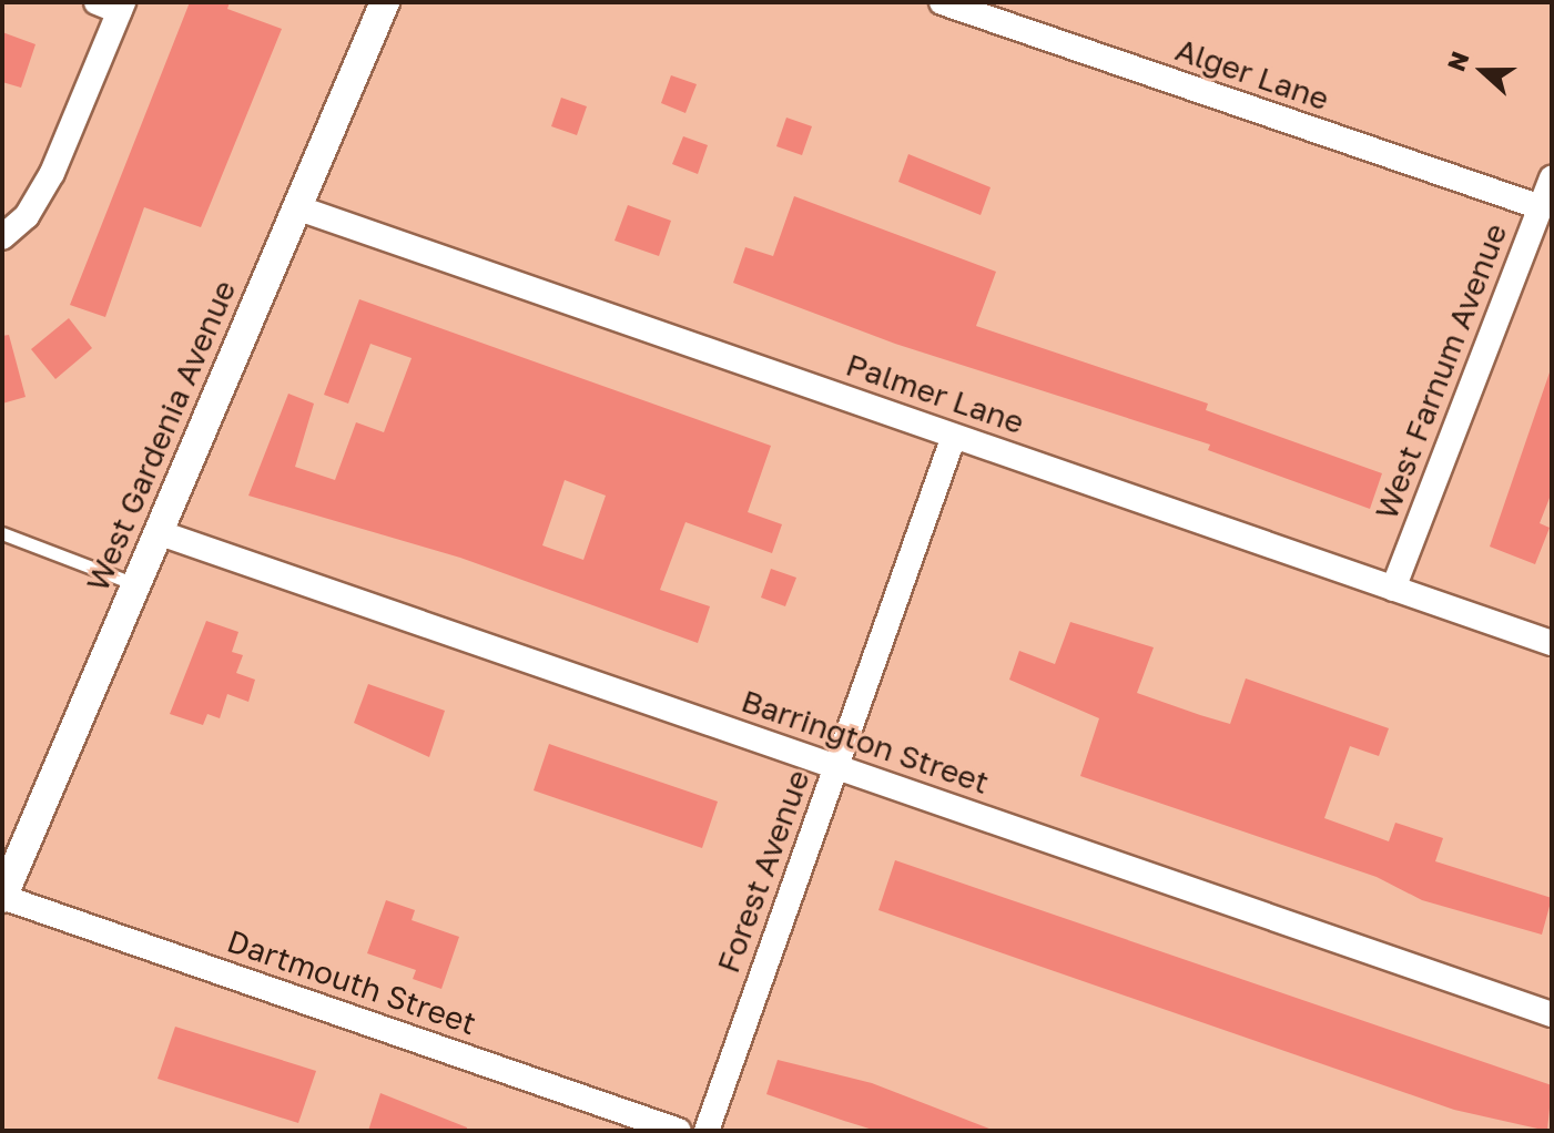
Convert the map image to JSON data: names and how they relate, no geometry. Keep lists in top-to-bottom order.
{
  "streets": {
    "street": [
      "Alger Lane",
      "West Farnum Avenue",
      "Palmer Lane",
      "West Gardenia Avenue",
      "Barrington Street",
      "Forest Avenue",
      "Dartmouth Street"
    ]
  },
  "crossings": [
    ["Alger Lane", "West Farnum Avenue"],
    ["West Farnum Avenue", "Palmer Lane"],
    ["Palmer Lane", "West Gardenia Avenue"],
    ["Palmer Lane", "Forest Avenue"],
    ["West Gardenia Avenue", "Barrington Street"],
    ["West Gardenia Avenue", "Dartmouth Street"],
    ["Barrington Street", "Forest Avenue"]
  ],
  "north": "left"
}
